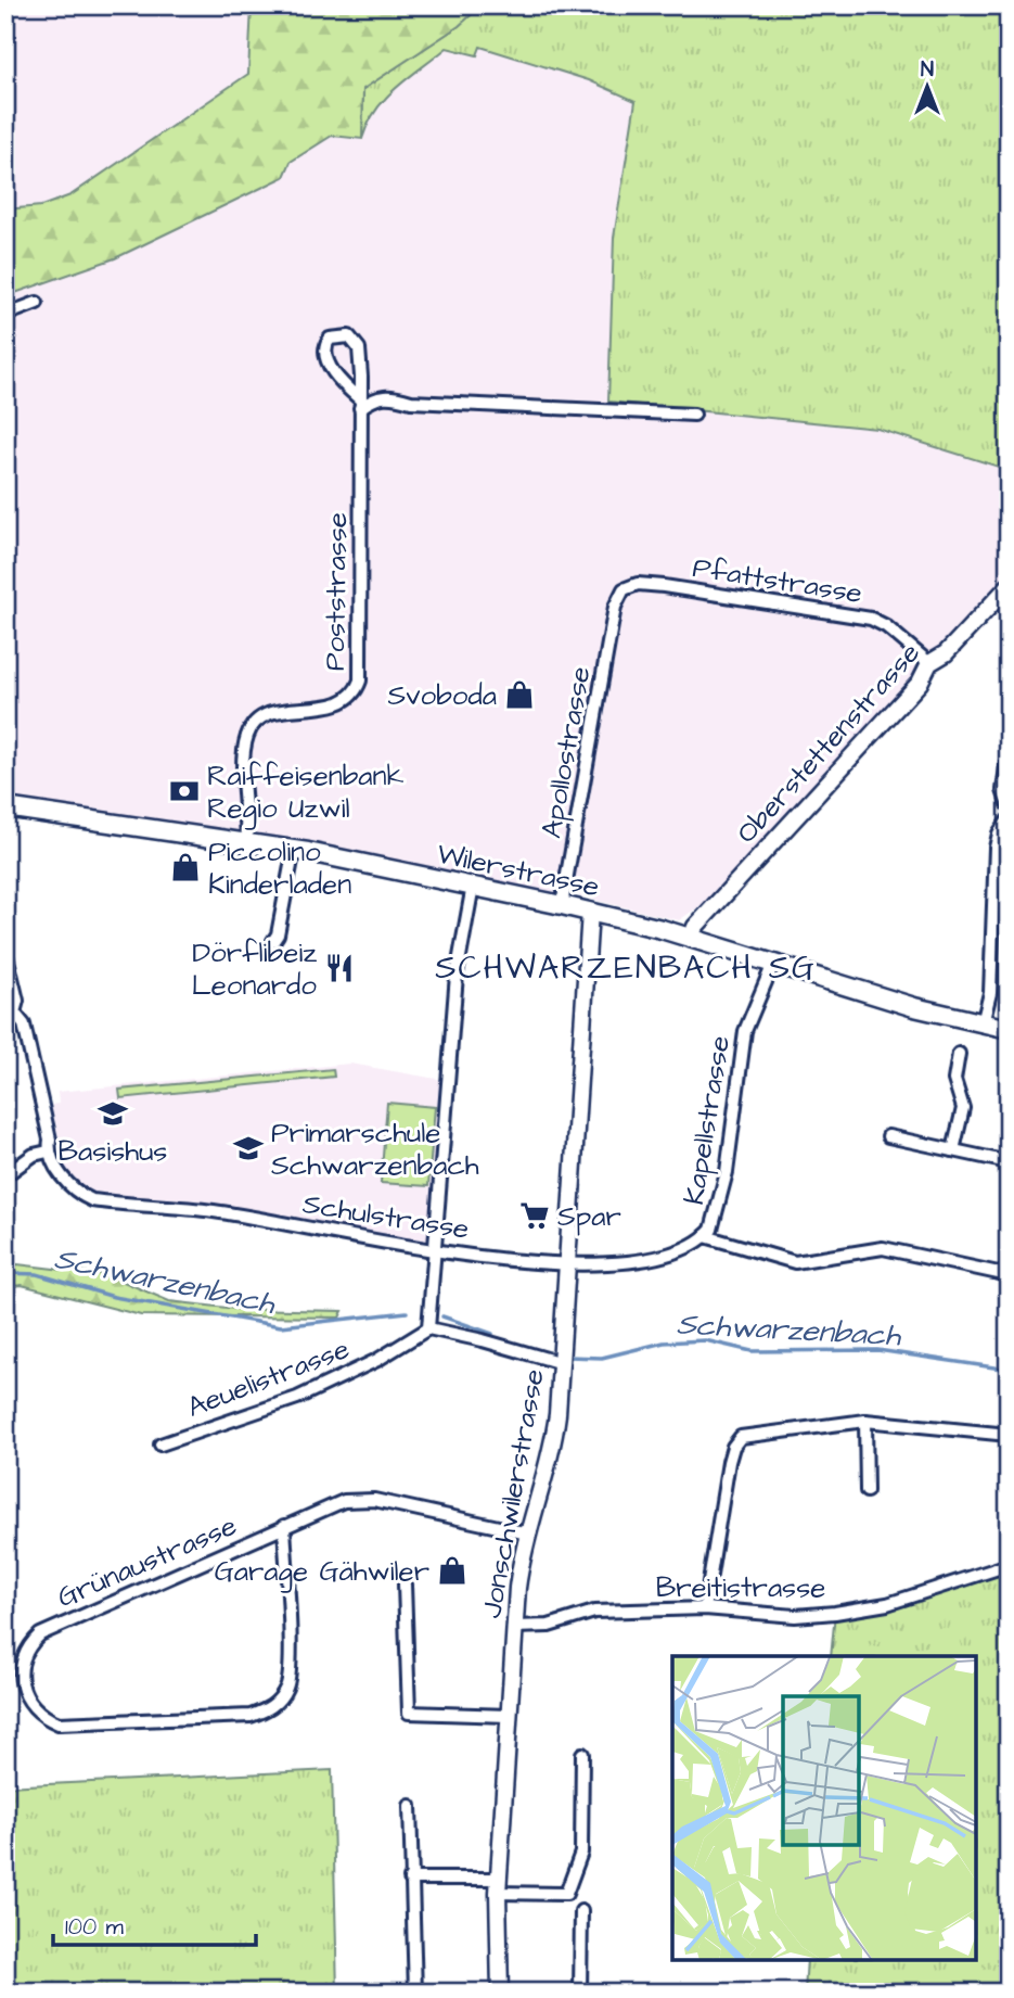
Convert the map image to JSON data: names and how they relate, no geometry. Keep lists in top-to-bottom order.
{
  "streets": {
    "main road": ["Wilerstrasse"],
    "street": [
      "Pfattstrasse",
      "Poststrasse",
      "Oberstettenstrasse",
      "Apollostrasse",
      "Kapellstrasse",
      "Schulstrasse",
      "Aeuelistrasse",
      "Jonschwilerstrasse",
      "Grünaustrasse",
      "Breitistrasse"
    ]
  },
  "crossings": [
    ["Pfattstrasse", "Oberstettenstrasse"],
    ["Pfattstrasse", "Apollostrasse"],
    ["Poststrasse", "Wilerstrasse"],
    ["Oberstettenstrasse", "Wilerstrasse"],
    ["Apollostrasse", "Wilerstrasse"],
    ["Wilerstrasse", "Kapellstrasse"],
    ["Wilerstrasse", "Jonschwilerstrasse"],
    ["Kapellstrasse", "Schulstrasse"],
    ["Kapellstrasse", "Jonschwilerstrasse"],
    ["Schulstrasse", "Jonschwilerstrasse"],
    ["Jonschwilerstrasse", "Grünaustrasse"],
    ["Jonschwilerstrasse", "Breitistrasse"]
  ],
  "districts": ["SCHWARZENBACH SG"],
  "water": ["Schwarzenbach"],
  "places": {
    "shop": ["Svoboda", "Piccolino Kinderladen", "Garage Gähwiler"],
    "bank": ["Raiffeisenbank Regio Uzwil"],
    "restaurant": ["Dörflibeiz Leonardo"],
    "school or university": ["Basishus", "Primarschule Schwarzenbach"],
    "supermarket": ["Spar"]
  },
  "scale_bar": "100 m",
  "north": "top"
}
